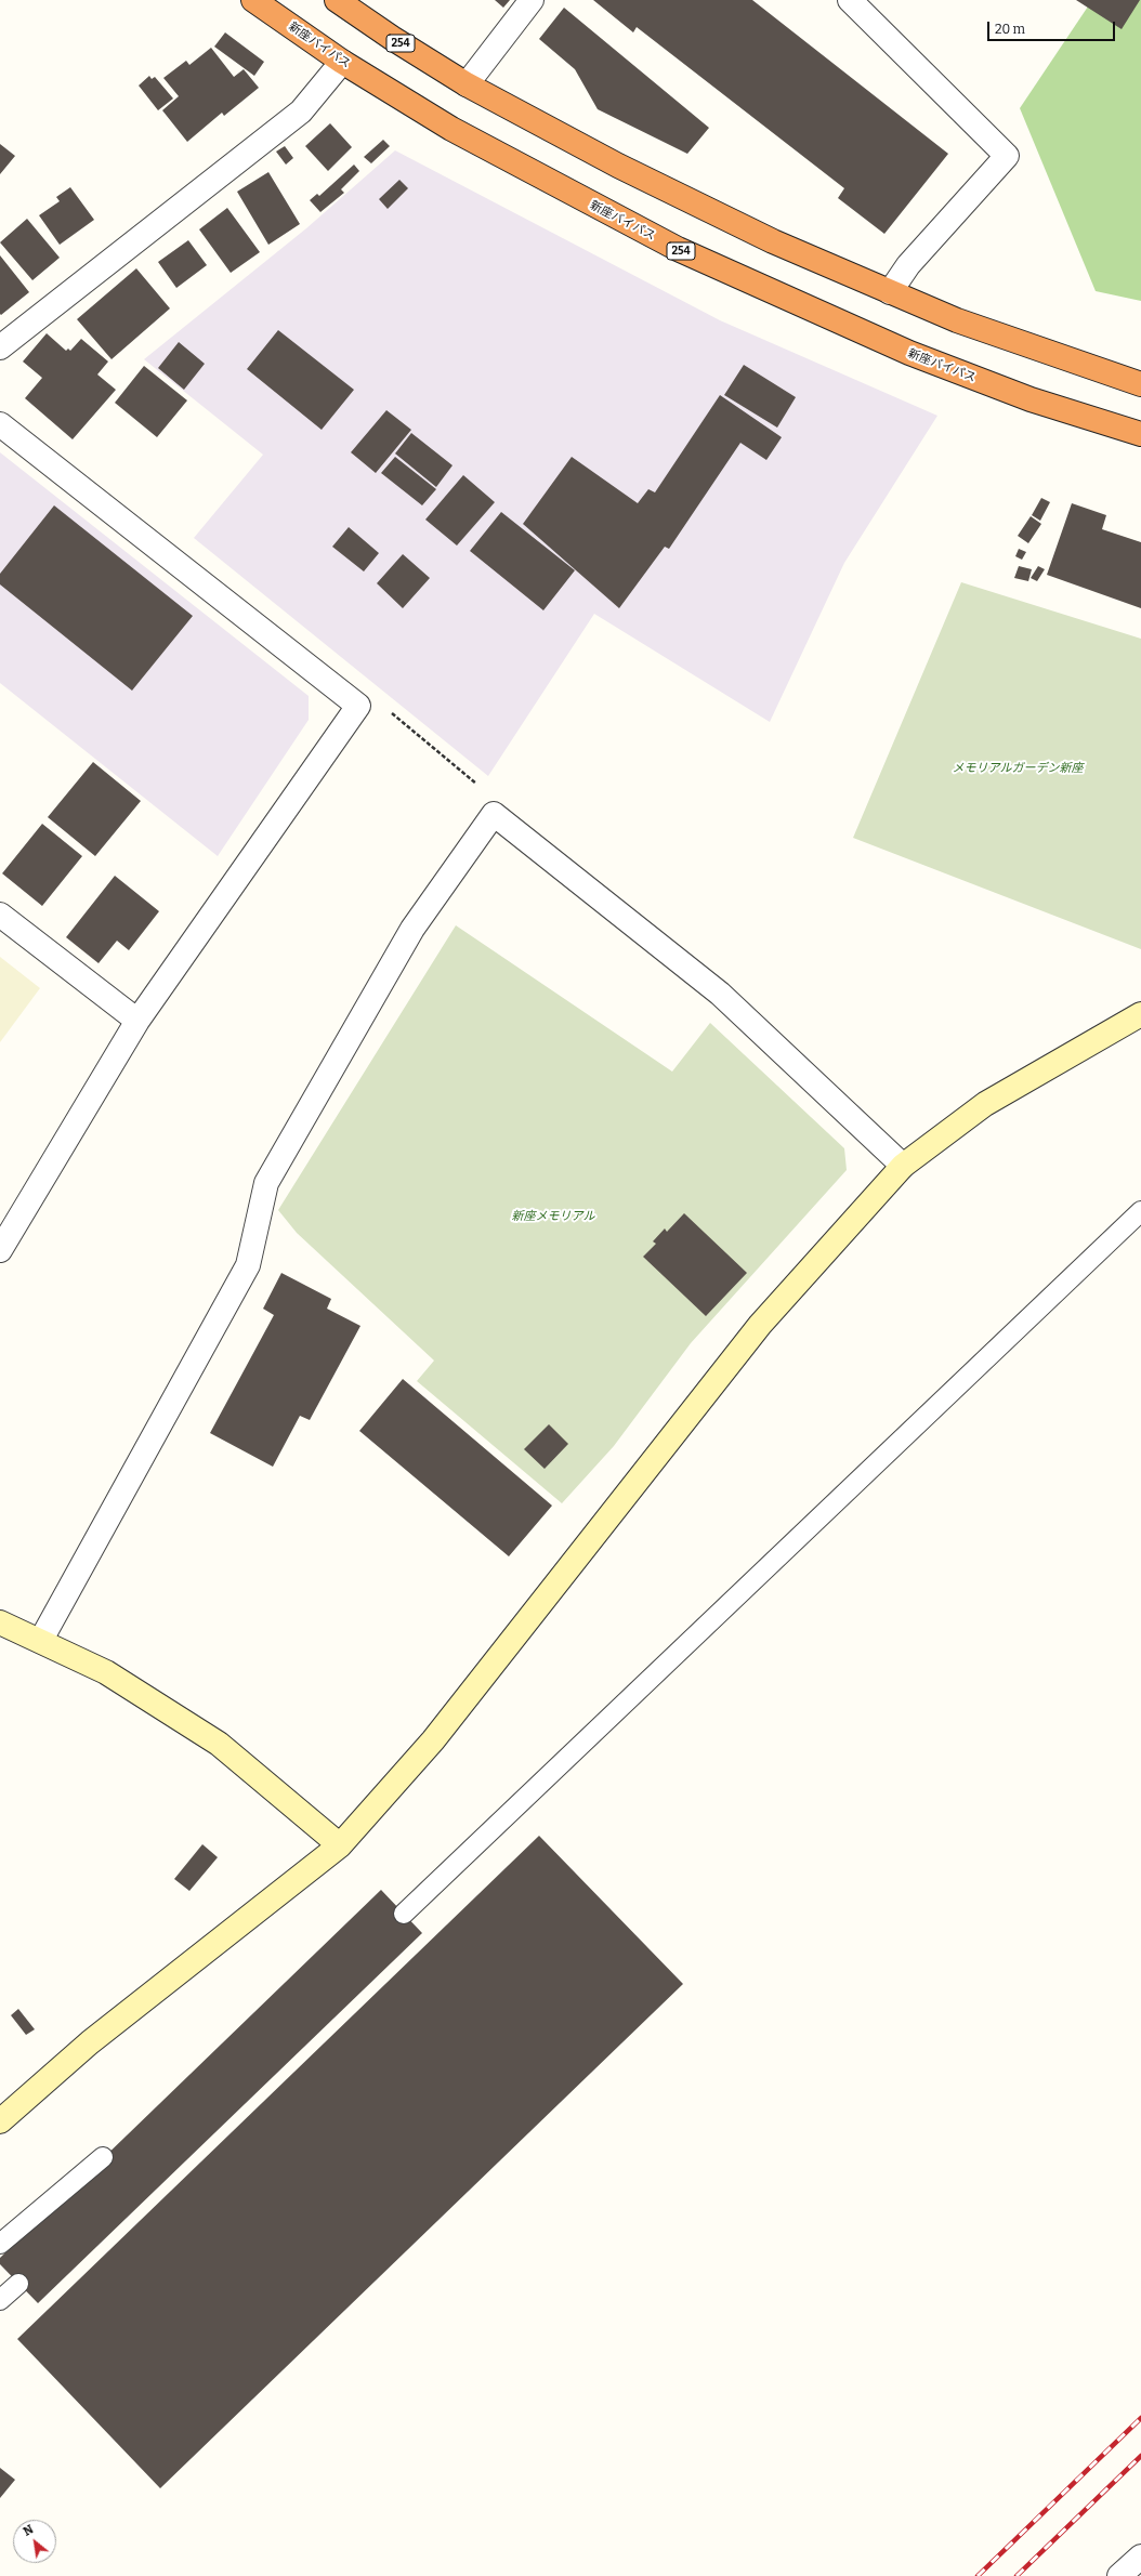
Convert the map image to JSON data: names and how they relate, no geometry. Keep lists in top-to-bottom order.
{
  "streets": {
    "highway": ["254", "新座バイパス"]
  },
  "parks": ["メモリアルガーデン新座", "新座メモリアル"],
  "scale_bar": "20 m",
  "north": "top left"
}
